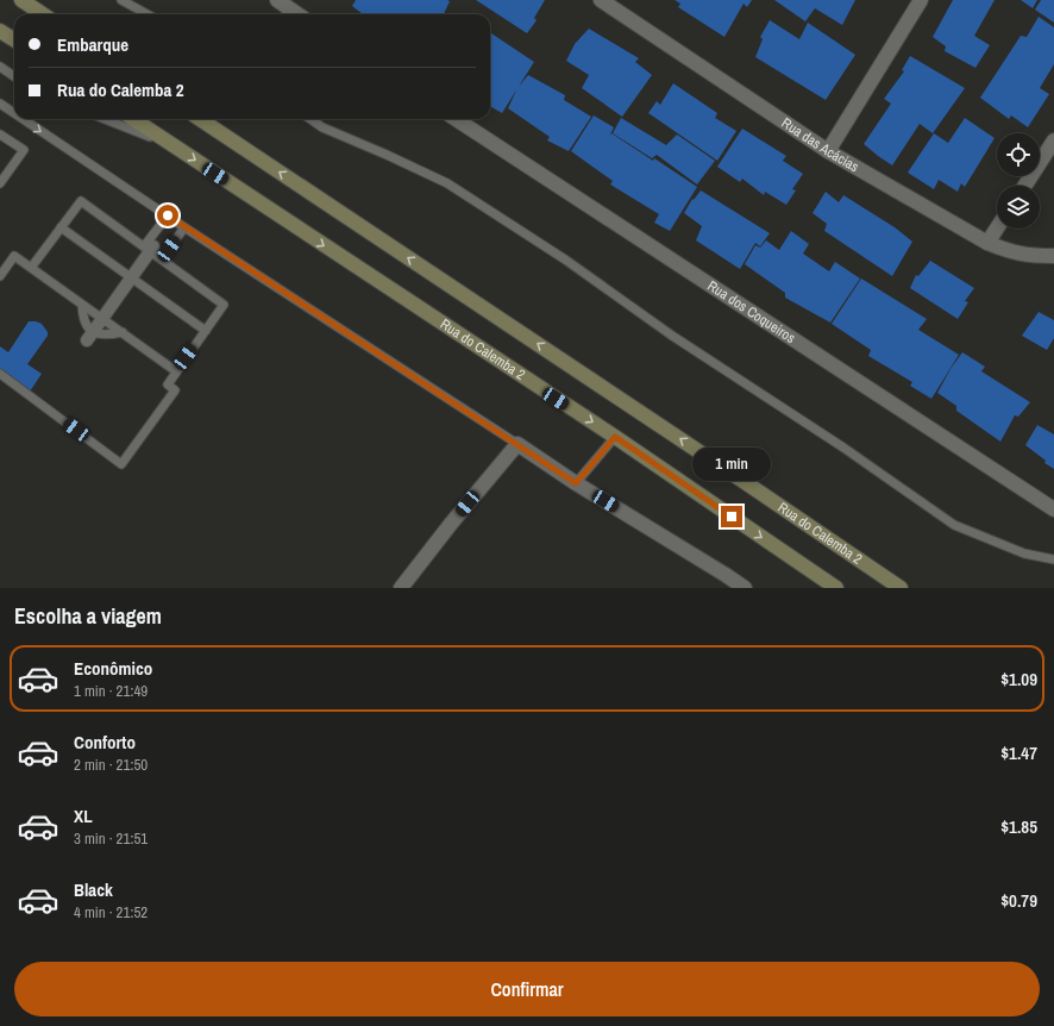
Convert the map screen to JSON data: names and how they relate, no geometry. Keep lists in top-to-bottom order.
{
  "streets": {
    "main road": ["Rua do Calemba 2"],
    "street": ["Rua das Acácias", "Rua dos Coqueiros"]
  },
  "page": {
    "banner": ["Embarque", "Rua do Calemba 2"],
    "bubble": "1 min",
    "heading": "Escolha a viagem",
    "list": [
      {
        "name": "Econômico",
        "note": "1 min · 21:49",
        "value": "$1.09"
      },
      {
        "name": "Conforto",
        "note": "2 min · 21:50",
        "value": "$1.47"
      },
      {
        "name": "XL",
        "note": "3 min · 21:51",
        "value": "$1.85"
      },
      {
        "name": "Black",
        "note": "4 min · 21:52",
        "value": "$0.79"
      }
    ],
    "buttons": "Confirmar"
  }
}
